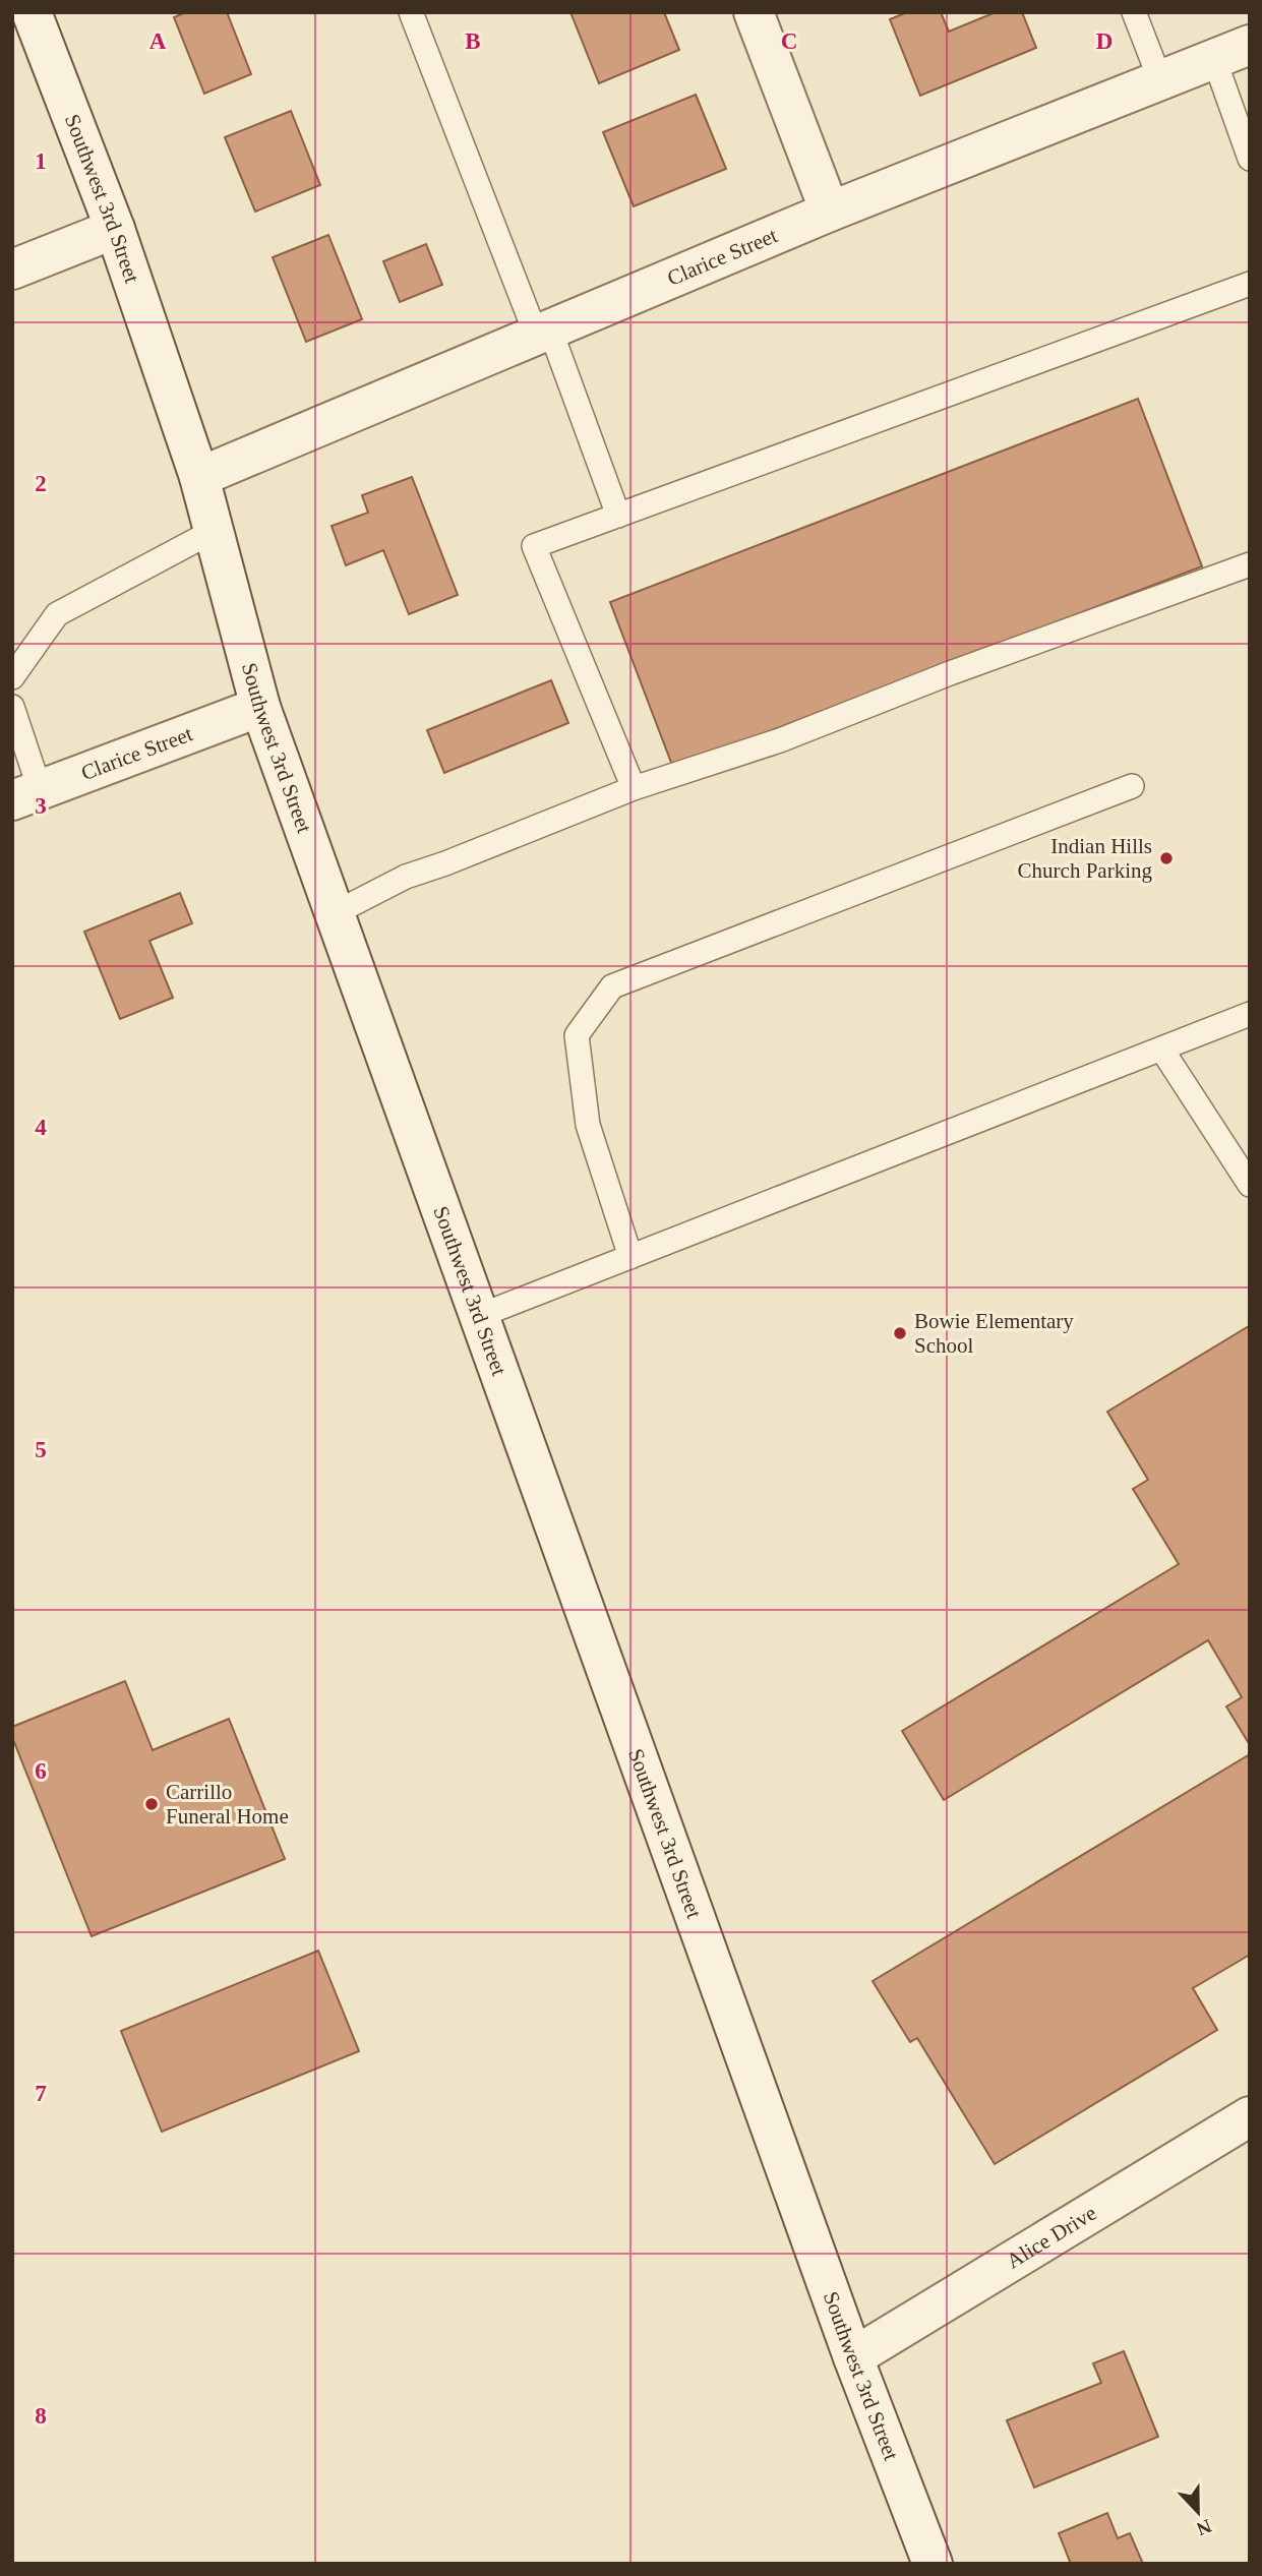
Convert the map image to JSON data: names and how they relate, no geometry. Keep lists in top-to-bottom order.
{
  "streets": {
    "street": ["Southwest 3rd Street", "Clarice Street", "Alice Drive"]
  },
  "crossings": [
    ["Southwest 3rd Street", "Clarice Street"],
    ["Southwest 3rd Street", "Alice Drive"]
  ],
  "places": ["Indian Hills Church Parking", "Bowie Elementary School", "Carrillo Funeral Home"],
  "north": "bottom",
  "grid": {
    "columns": [
      "A",
      "B",
      "C",
      "D"
    ],
    "rows": [
      "1",
      "2",
      "3",
      "4",
      "5",
      "6",
      "7",
      "8"
    ]
  }
}
